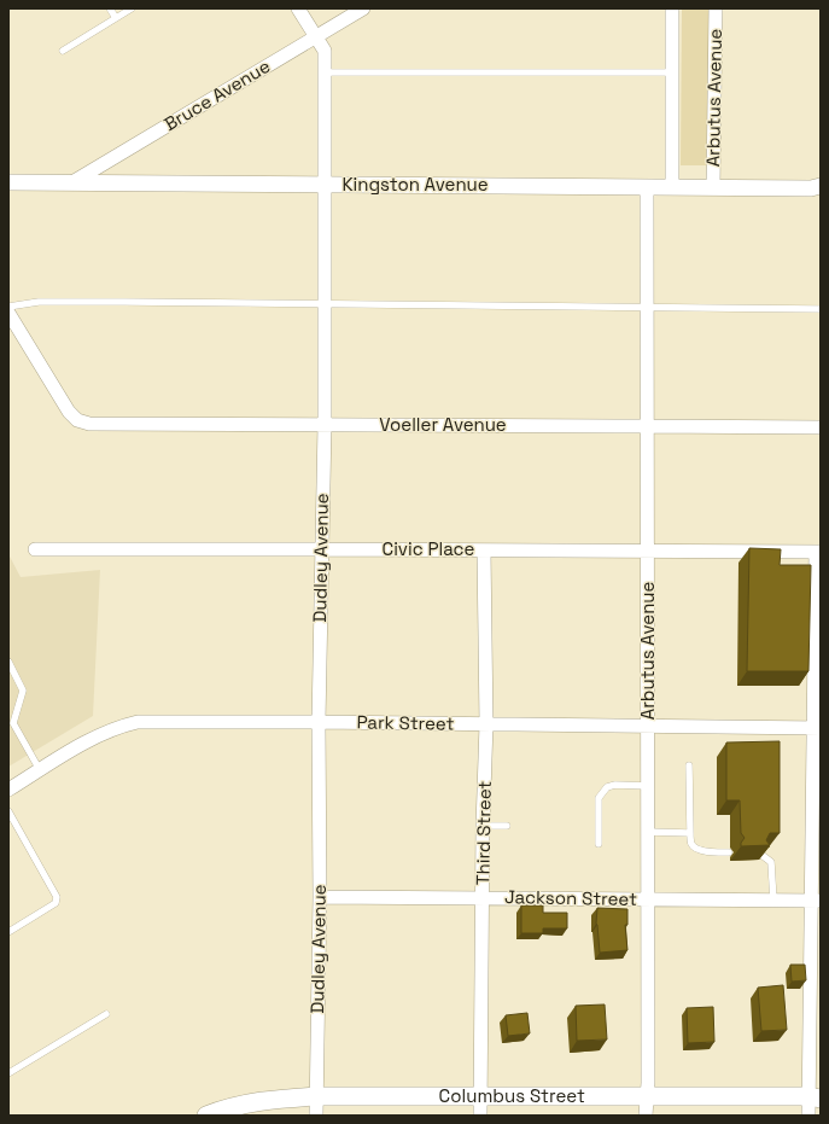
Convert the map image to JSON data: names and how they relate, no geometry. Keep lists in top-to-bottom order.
{
  "streets": {
    "main road": ["Columbus Street"],
    "street": [
      "Bruce Avenue",
      "Arbutus Avenue",
      "Kingston Avenue",
      "Voeller Avenue",
      "Civic Place",
      "Dudley Avenue",
      "Park Street",
      "Third Street",
      "Jackson Street"
    ]
  },
  "crossings": [
    ["Bruce Avenue", "Kingston Avenue"],
    ["Bruce Avenue", "Dudley Avenue"],
    ["Arbutus Avenue", "Kingston Avenue"],
    ["Arbutus Avenue", "Voeller Avenue"],
    ["Arbutus Avenue", "Civic Place"],
    ["Arbutus Avenue", "Park Street"],
    ["Arbutus Avenue", "Jackson Street"],
    ["Arbutus Avenue", "Columbus Street"],
    ["Kingston Avenue", "Dudley Avenue"],
    ["Voeller Avenue", "Dudley Avenue"],
    ["Civic Place", "Dudley Avenue"],
    ["Civic Place", "Third Street"],
    ["Dudley Avenue", "Park Street"],
    ["Dudley Avenue", "Jackson Street"],
    ["Dudley Avenue", "Columbus Street"],
    ["Park Street", "Third Street"],
    ["Third Street", "Jackson Street"],
    ["Third Street", "Columbus Street"]
  ]
}
